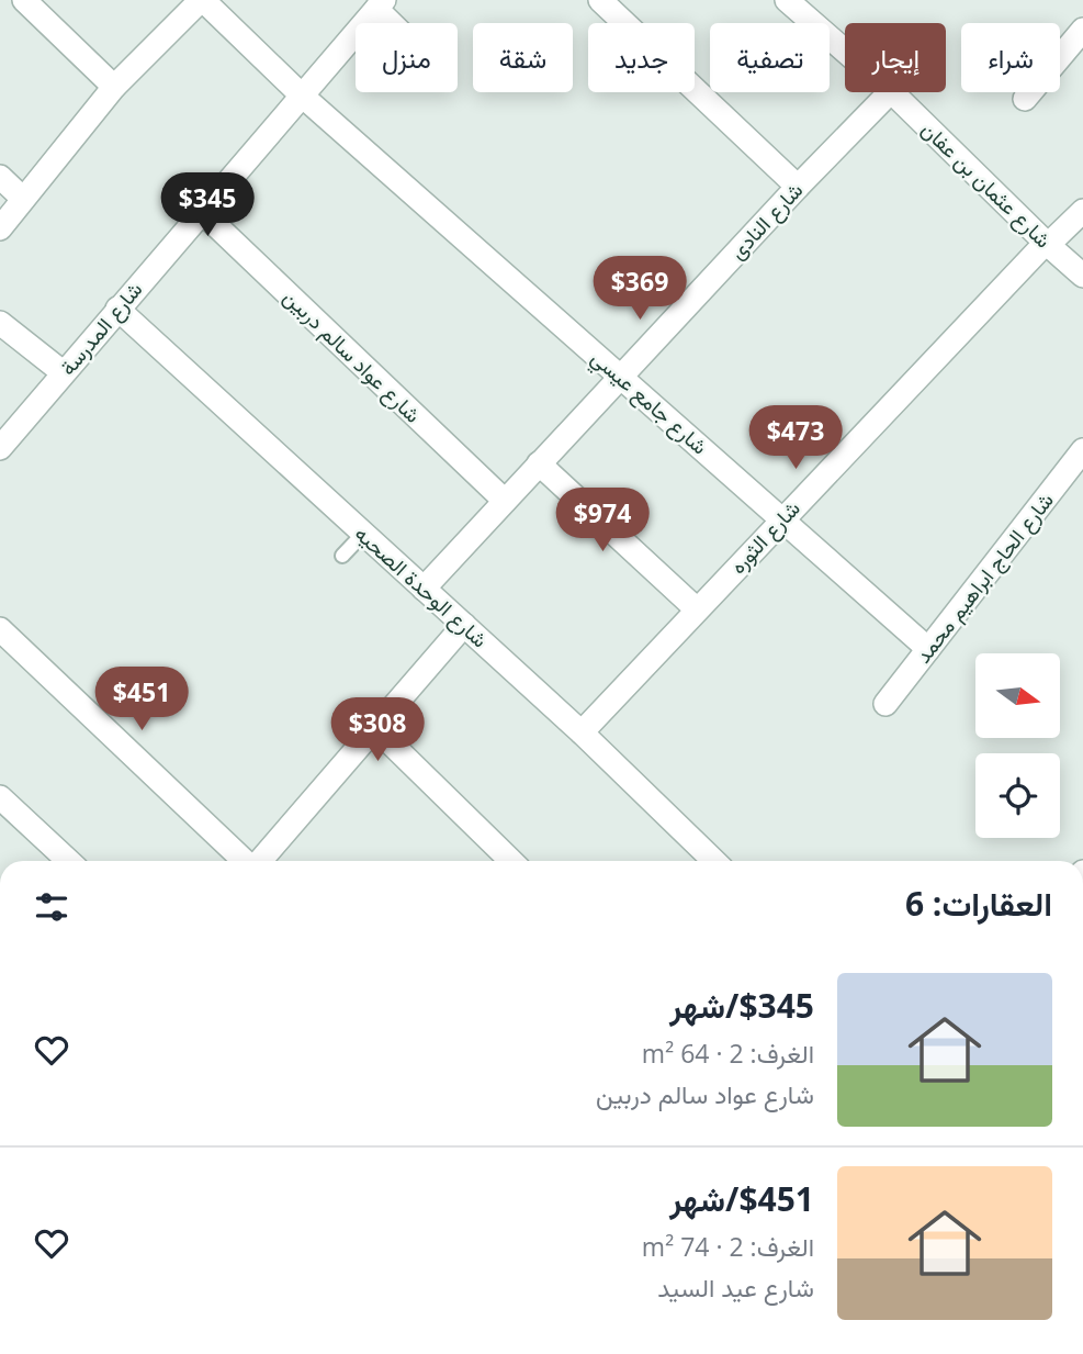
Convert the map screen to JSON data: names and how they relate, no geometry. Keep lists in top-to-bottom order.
{
  "streets": {
    "street": [
      "شارع عثمان بن عفان",
      "شارع النادى",
      "شارع المدرسة",
      "شارع عواد سالم دربين",
      "شارع جامع عيسي",
      "شارع الثوره",
      "شارع الحاج ابراهيم محمد",
      "شارع الوحدة الصحيه"
    ]
  },
  "crossings": [
    ["شارع عثمان بن عفان", "شارع الثوره"],
    ["شارع النادى", "شارع عواد سالم دربين"],
    ["شارع النادى", "شارع جامع عيسي"],
    ["شارع النادى", "شارع الوحدة الصحيه"],
    ["شارع المدرسة", "شارع عواد سالم دربين"],
    ["شارع المدرسة", "شارع جامع عيسي"],
    ["شارع المدرسة", "شارع الوحدة الصحيه"],
    ["شارع جامع عيسي", "شارع الثوره"],
    ["شارع جامع عيسي", "شارع الحاج ابراهيم محمد"],
    ["شارع الثوره", "شارع الوحدة الصحيه"]
  ],
  "north": "right",
  "page": {
    "chip": [
      "شراء",
      "إيجار",
      "تصفية",
      "جديد",
      "شقة",
      "منزل"
    ],
    "price": [
      "$345",
      "$369",
      "$473",
      "$974",
      "$451",
      "$308"
    ],
    "heading": "العقارات: 6",
    "list": [
      {
        "name": "$345/شهر",
        "note": "الغرف: 2 · 64 m² · شارع عواد سالم دربين"
      },
      {
        "name": "$451/شهر",
        "note": "الغرف: 2 · 74 m² · شارع عيد السيد"
      }
    ]
  }
}
